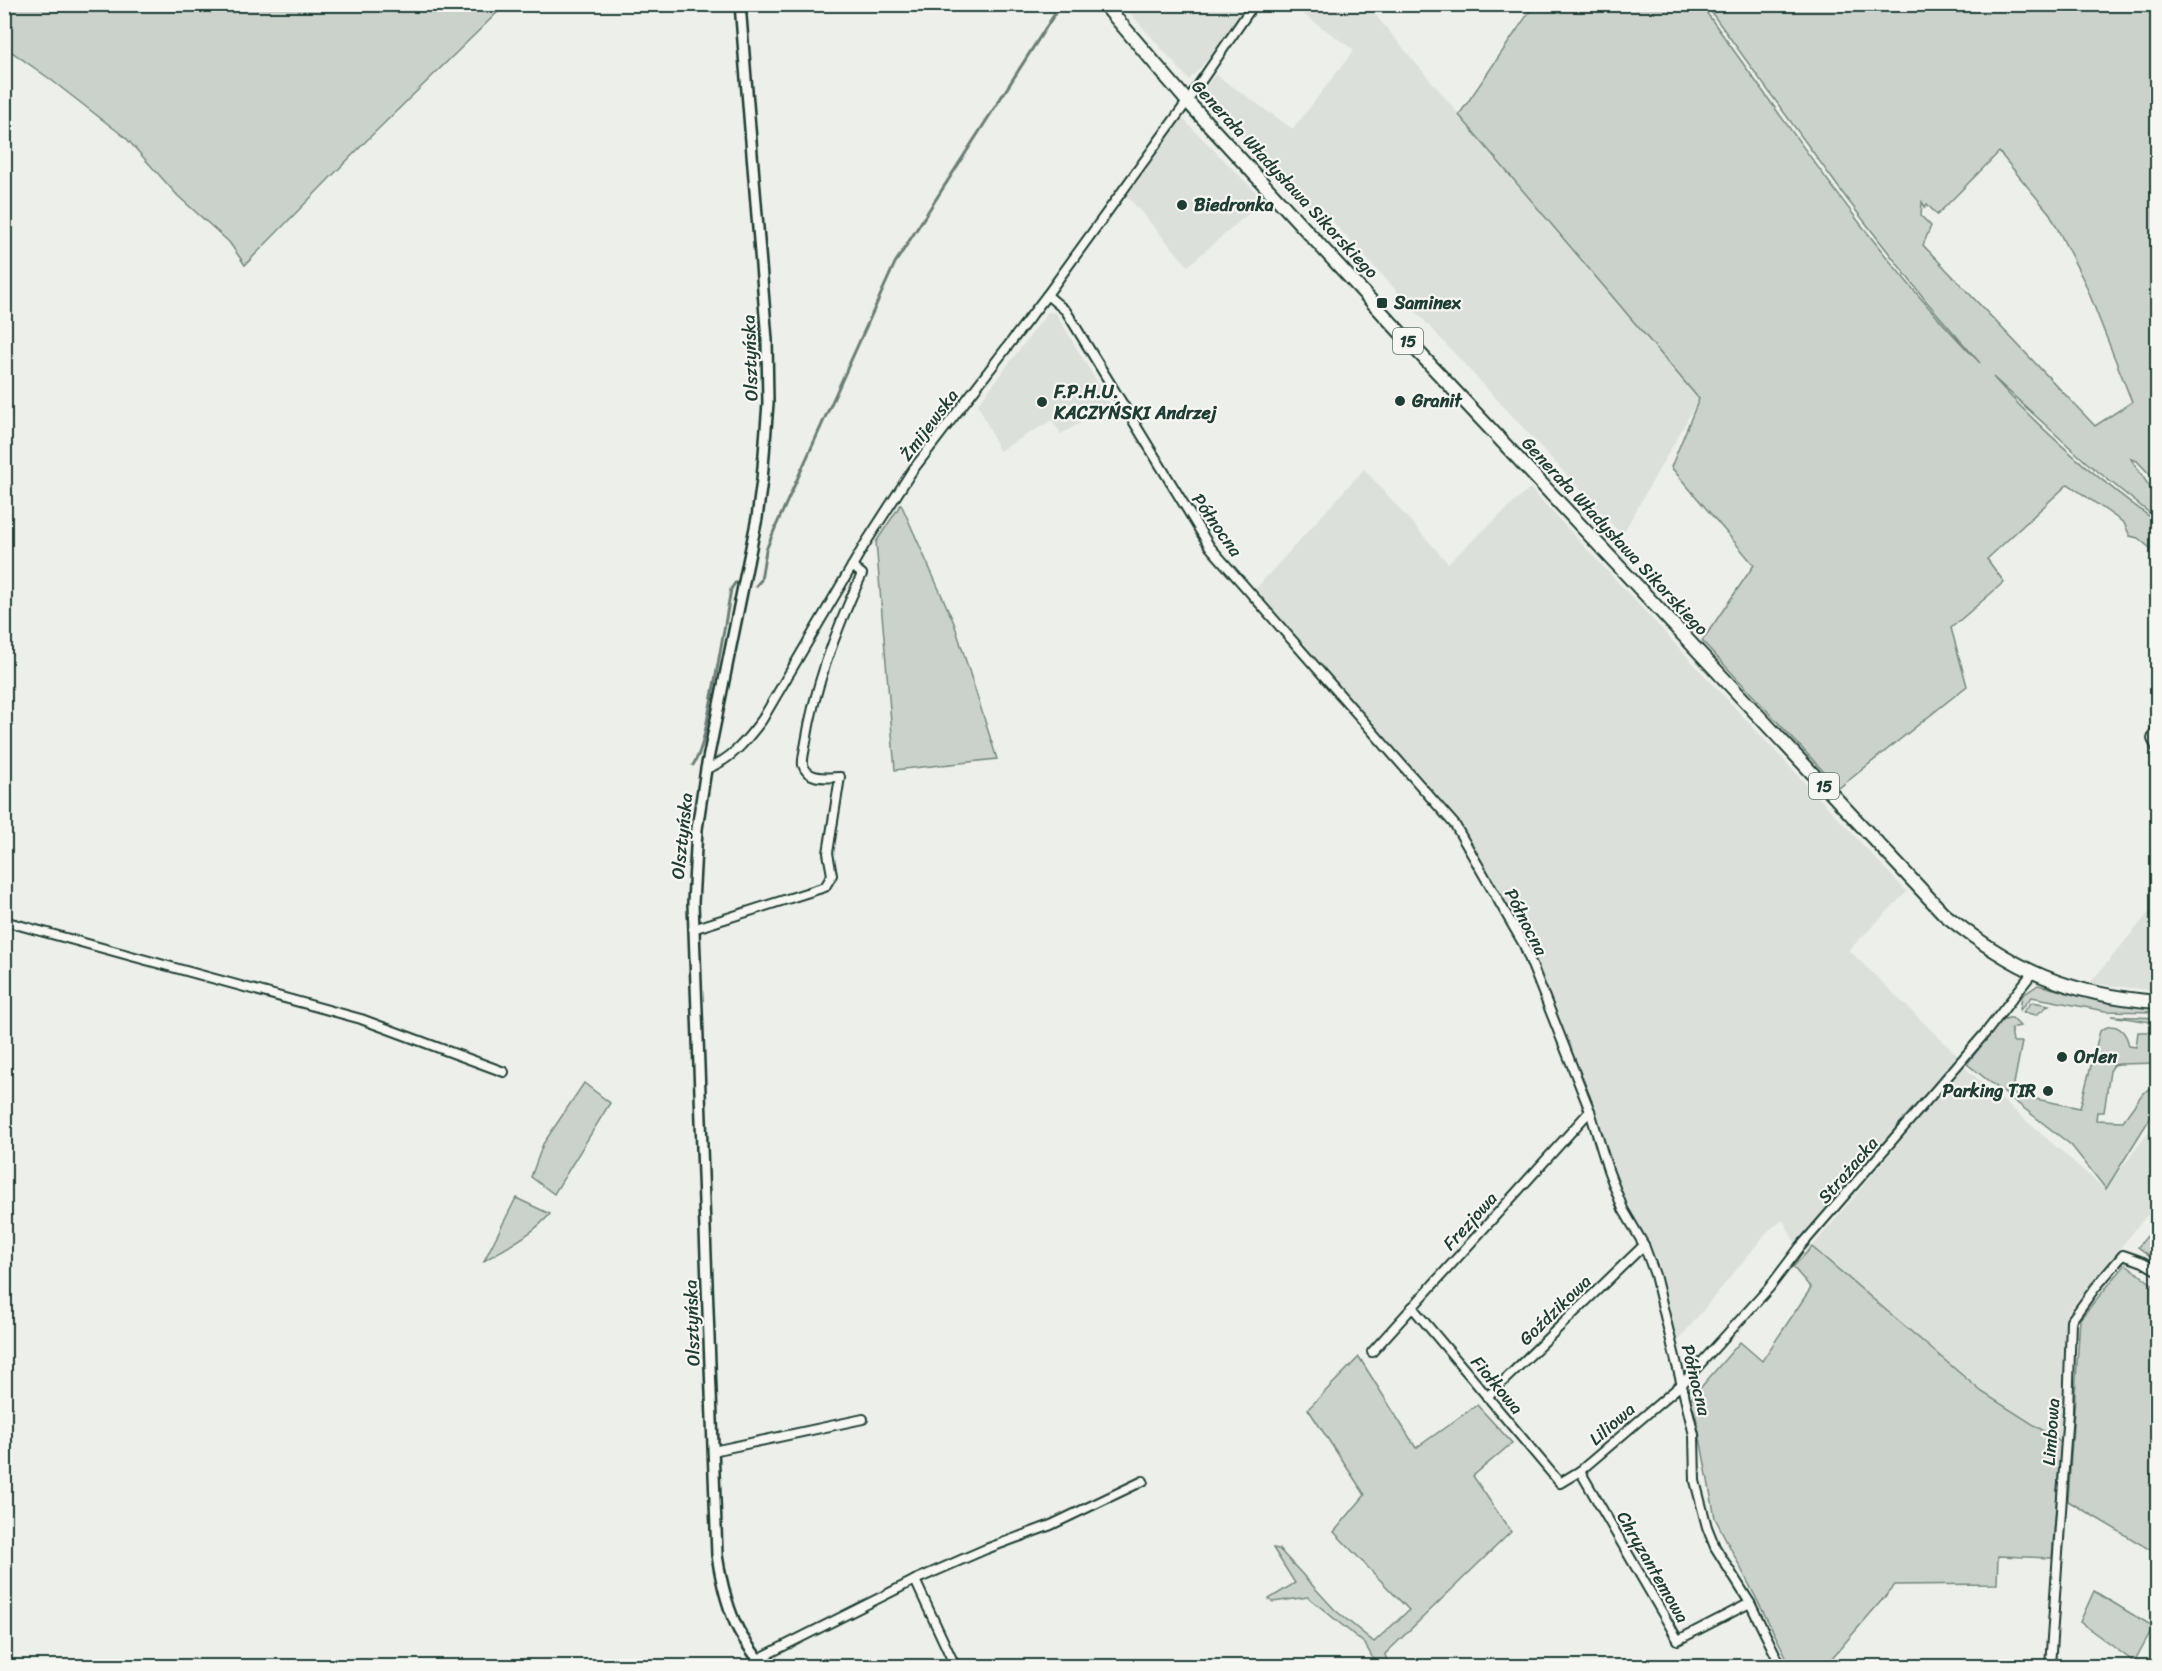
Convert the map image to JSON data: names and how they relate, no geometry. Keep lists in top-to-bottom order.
{
  "streets": {
    "main road": ["Generała Władysława Sikorskiego", "15"],
    "street": [
      "Olsztyńska",
      "Żmijewska",
      "Północna",
      "Strażacka",
      "Frezjowa",
      "Goździkowa",
      "Fiołkowa",
      "Liliowa",
      "Limbowa",
      "Chryzantemowa"
    ]
  },
  "crossings": [
    ["Generała Władysława Sikorskiego", "Żmijewska"],
    ["Generała Władysława Sikorskiego", "Strażacka"],
    ["Olsztyńska", "Żmijewska"],
    ["Żmijewska", "Północna"],
    ["Północna", "Strażacka"],
    ["Północna", "Frezjowa"],
    ["Północna", "Goździkowa"],
    ["Północna", "Liliowa"],
    ["Północna", "Chryzantemowa"],
    ["Strażacka", "Liliowa"],
    ["Frezjowa", "Fiołkowa"],
    ["Goździkowa", "Fiołkowa"],
    ["Fiołkowa", "Liliowa"],
    ["Liliowa", "Chryzantemowa"]
  ],
  "places": {
    "other": [
      "Biedronka",
      "Granit",
      "F.P.H.U. KACZYŃSKI Andrzej",
      "Orlen",
      "Parking TIR"
    ],
    "transit": ["Saminex"]
  }
}
